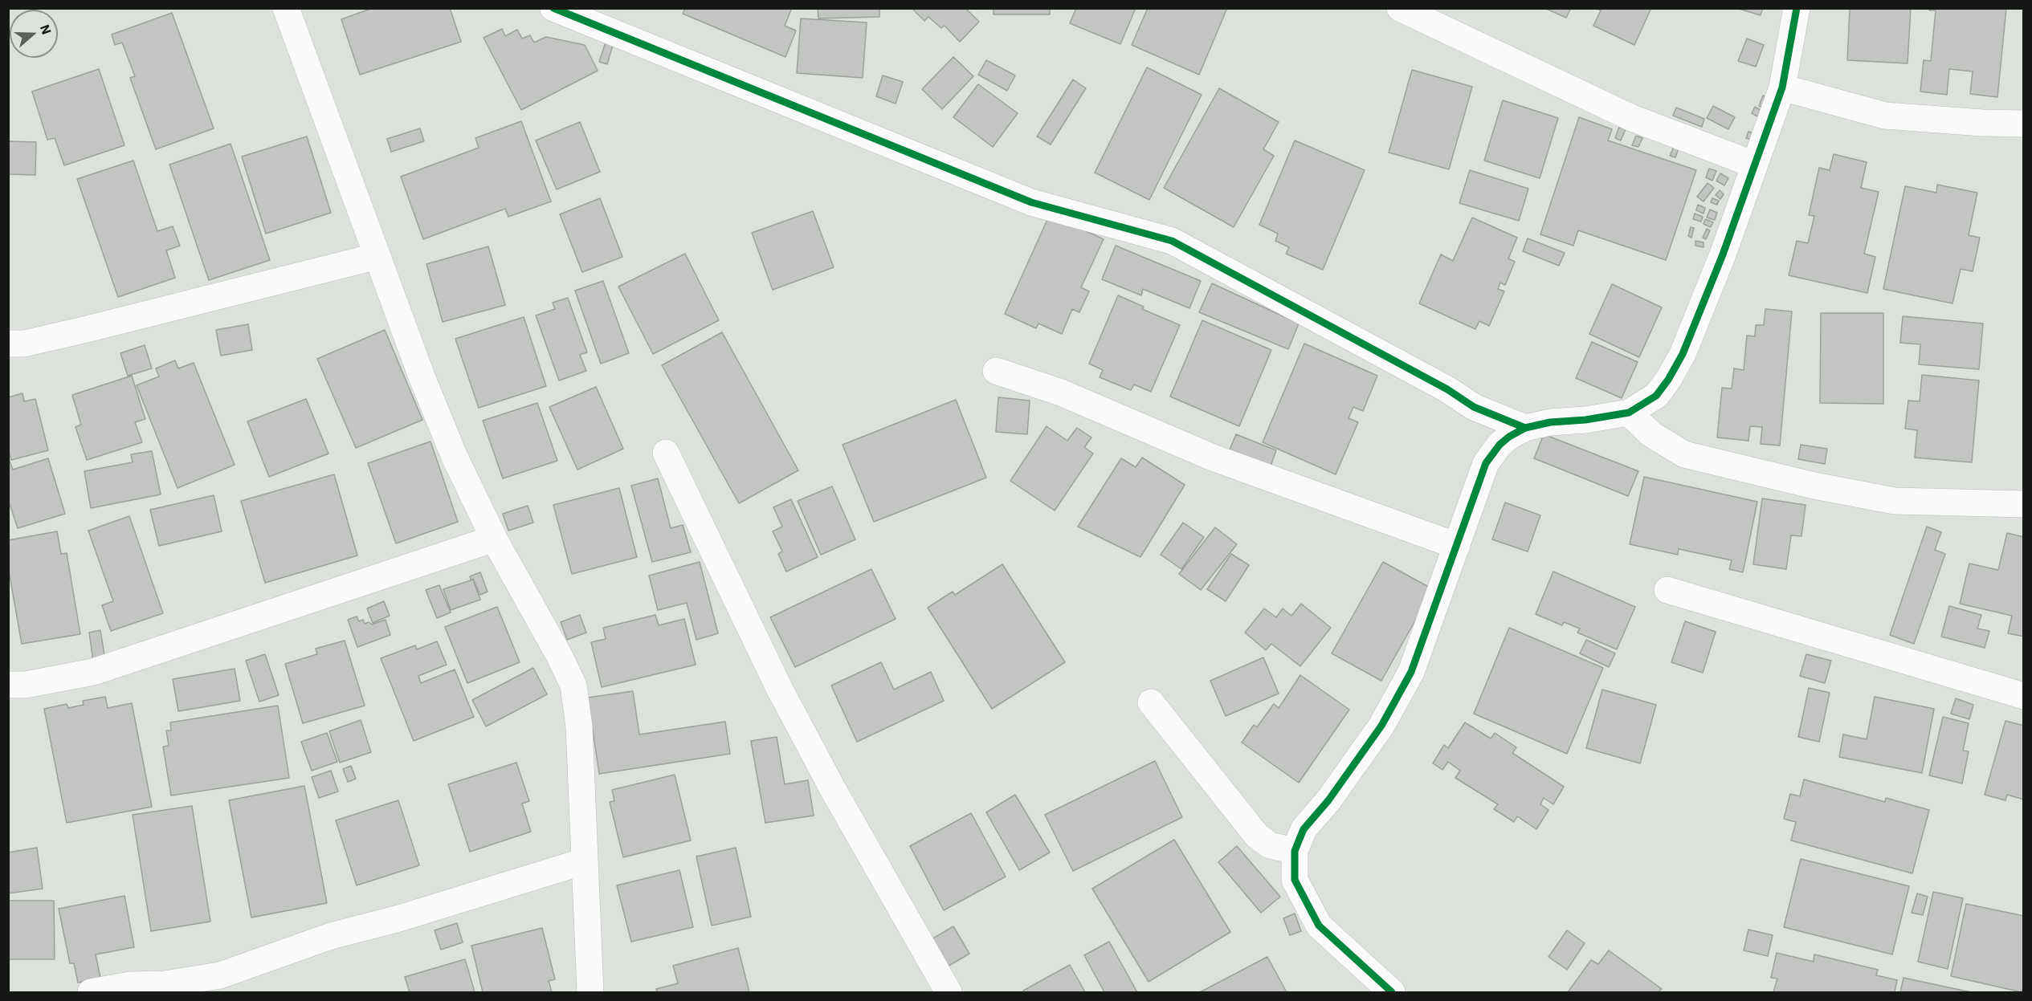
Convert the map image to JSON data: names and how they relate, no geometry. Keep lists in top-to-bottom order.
{
  "north": "right"
}
